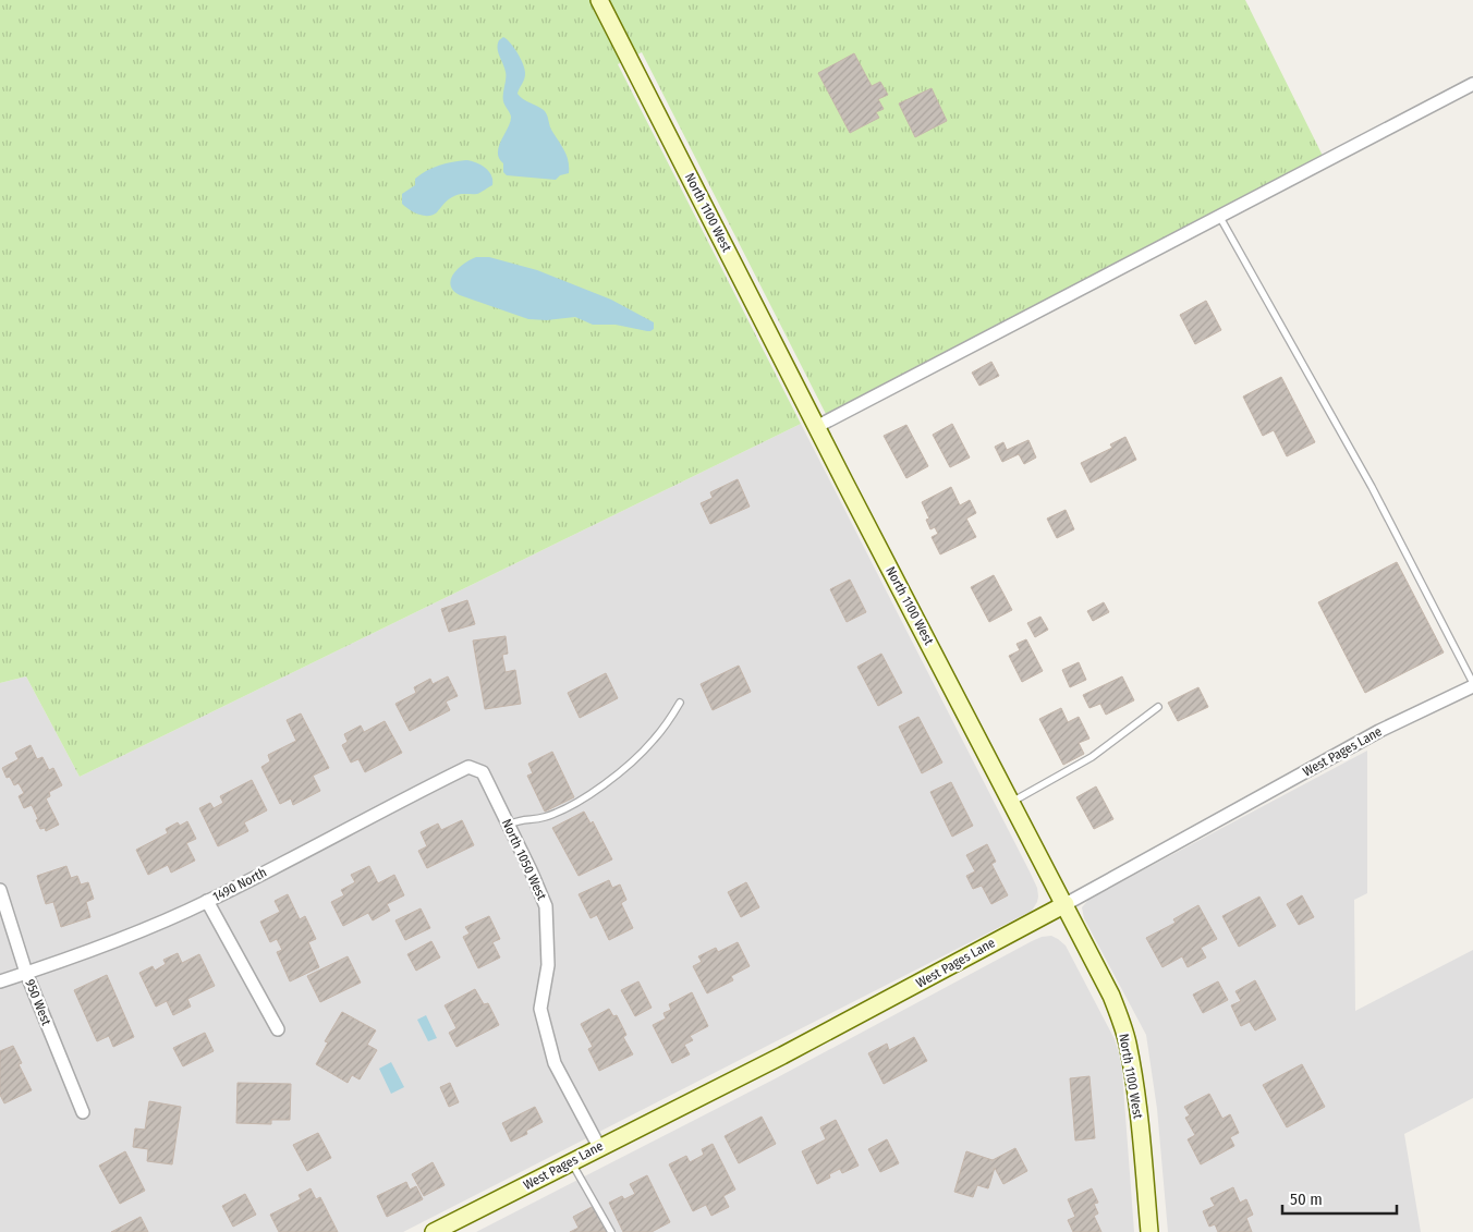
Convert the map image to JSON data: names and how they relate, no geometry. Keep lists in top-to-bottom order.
{
  "streets": {
    "street": [
      "North 1100 West",
      "West Pages Lane",
      "North 1050 West",
      "1490 North",
      "950 West"
    ]
  },
  "crossings": [
    ["North 1100 West", "West Pages Lane"],
    ["West Pages Lane", "North 1050 West"],
    ["North 1050 West", "1490 North"],
    ["1490 North", "950 West"]
  ],
  "scale_bar": "50 m"
}
